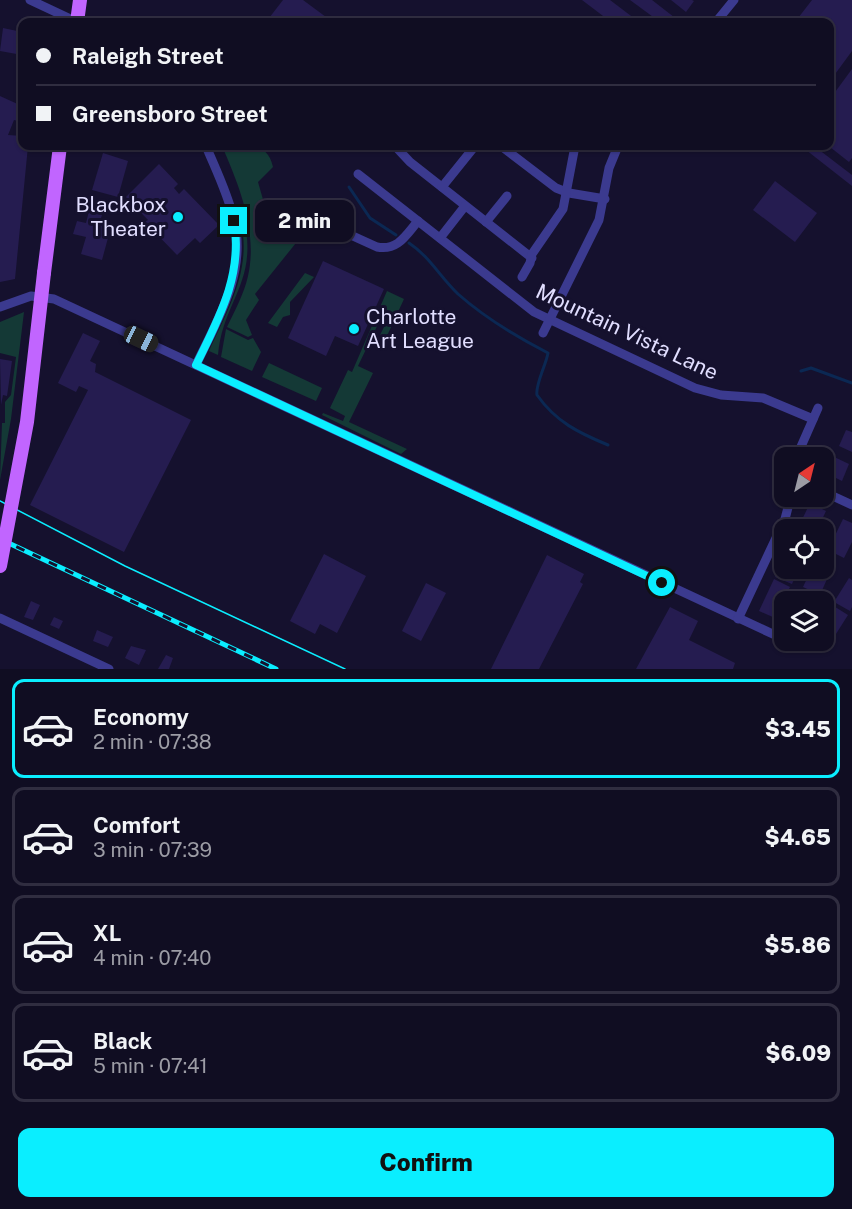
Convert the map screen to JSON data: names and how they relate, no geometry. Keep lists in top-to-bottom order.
{
  "streets": {
    "street": ["Mountain Vista Lane"]
  },
  "places": ["Blackbox Theater", "Charlotte Art League"],
  "north": "top right",
  "page": {
    "banner": ["Raleigh Street", "Greensboro Street"],
    "bubble": "2 min",
    "list": [
      {
        "name": "Economy",
        "note": "2 min · 07:38",
        "value": "$3.45"
      },
      {
        "name": "Comfort",
        "note": "3 min · 07:39",
        "value": "$4.65"
      },
      {
        "name": "XL",
        "note": "4 min · 07:40",
        "value": "$5.86"
      },
      {
        "name": "Black",
        "note": "5 min · 07:41",
        "value": "$6.09"
      }
    ],
    "buttons": "Confirm"
  }
}
